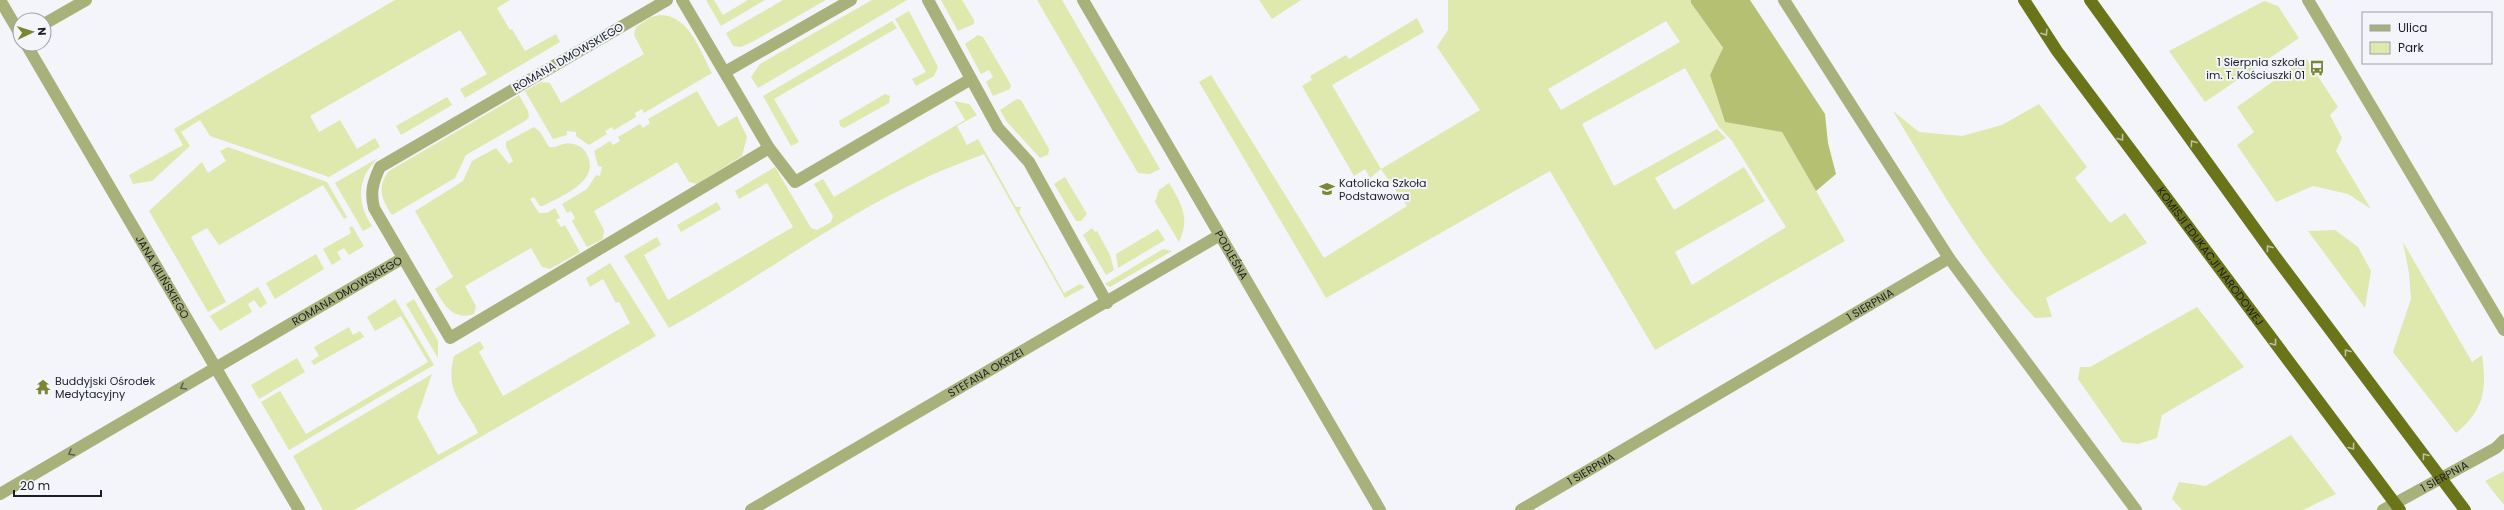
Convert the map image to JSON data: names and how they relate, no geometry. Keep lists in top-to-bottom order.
{
  "streets": {
    "main road": ["KOMISJI EDUKACJI NARODOWEJ"],
    "street": [
      "ROMANA DMOWSKIEGO",
      "PODLEŚNA",
      "JANA KILIŃSKIEGO",
      "1 SIERPNIA",
      "STEFANA OKRZEI"
    ]
  },
  "crossings": [
    ["ROMANA DMOWSKIEGO", "JANA KILIŃSKIEGO"],
    ["PODLEŚNA", "STEFANA OKRZEI"]
  ],
  "places": {
    "bus stop": ["1 Sierpnia szkoła im. T. Kościuszki 01"],
    "school or university": ["Katolicka Szkoła Podstawowa"],
    "temple": ["Buddyjski Ośrodek Medytacyjny"]
  },
  "legend": ["Ulica", "Park"],
  "scale_bar": "20 m",
  "north": "right"
}
